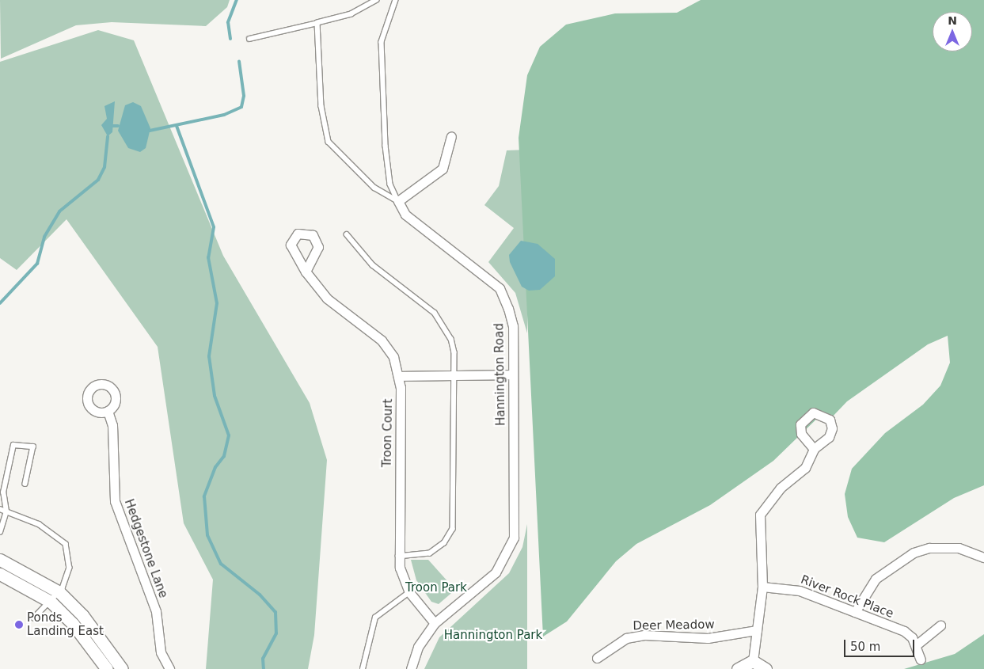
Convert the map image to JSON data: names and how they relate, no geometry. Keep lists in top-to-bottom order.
{
  "streets": {
    "street": [
      "Hannington Road",
      "Troon Court",
      "Hedgestone Lane",
      "River Rock Place",
      "Deer Meadow"
    ]
  },
  "crossings": [
    ["Hannington Road", "Troon Court"]
  ],
  "parks": ["Troon Park", "Hannington Park"],
  "places": ["Ponds Landing East"],
  "scale_bar": "50 m",
  "north": "top"
}
